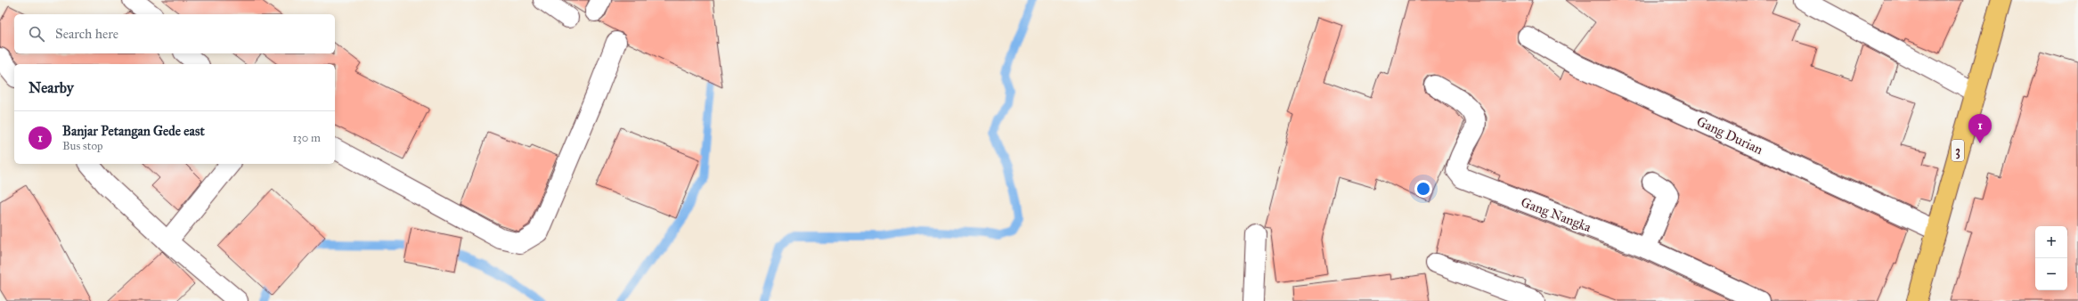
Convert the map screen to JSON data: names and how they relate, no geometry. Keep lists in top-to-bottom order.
{
  "streets": {
    "highway": ["3"],
    "street": ["Gang Durian", "Gang Nangka"]
  },
  "crossings": [
    ["Gang Durian", "3"]
  ],
  "page": {
    "search": "Search here",
    "heading": "Nearby",
    "list": [
      {
        "mark": "1",
        "name": "Banjar Petangan Gede east",
        "note": "Bus stop",
        "value": "130 m"
      }
    ],
    "pins": "1",
    "map_buttons": ["+", "−"]
  }
}
